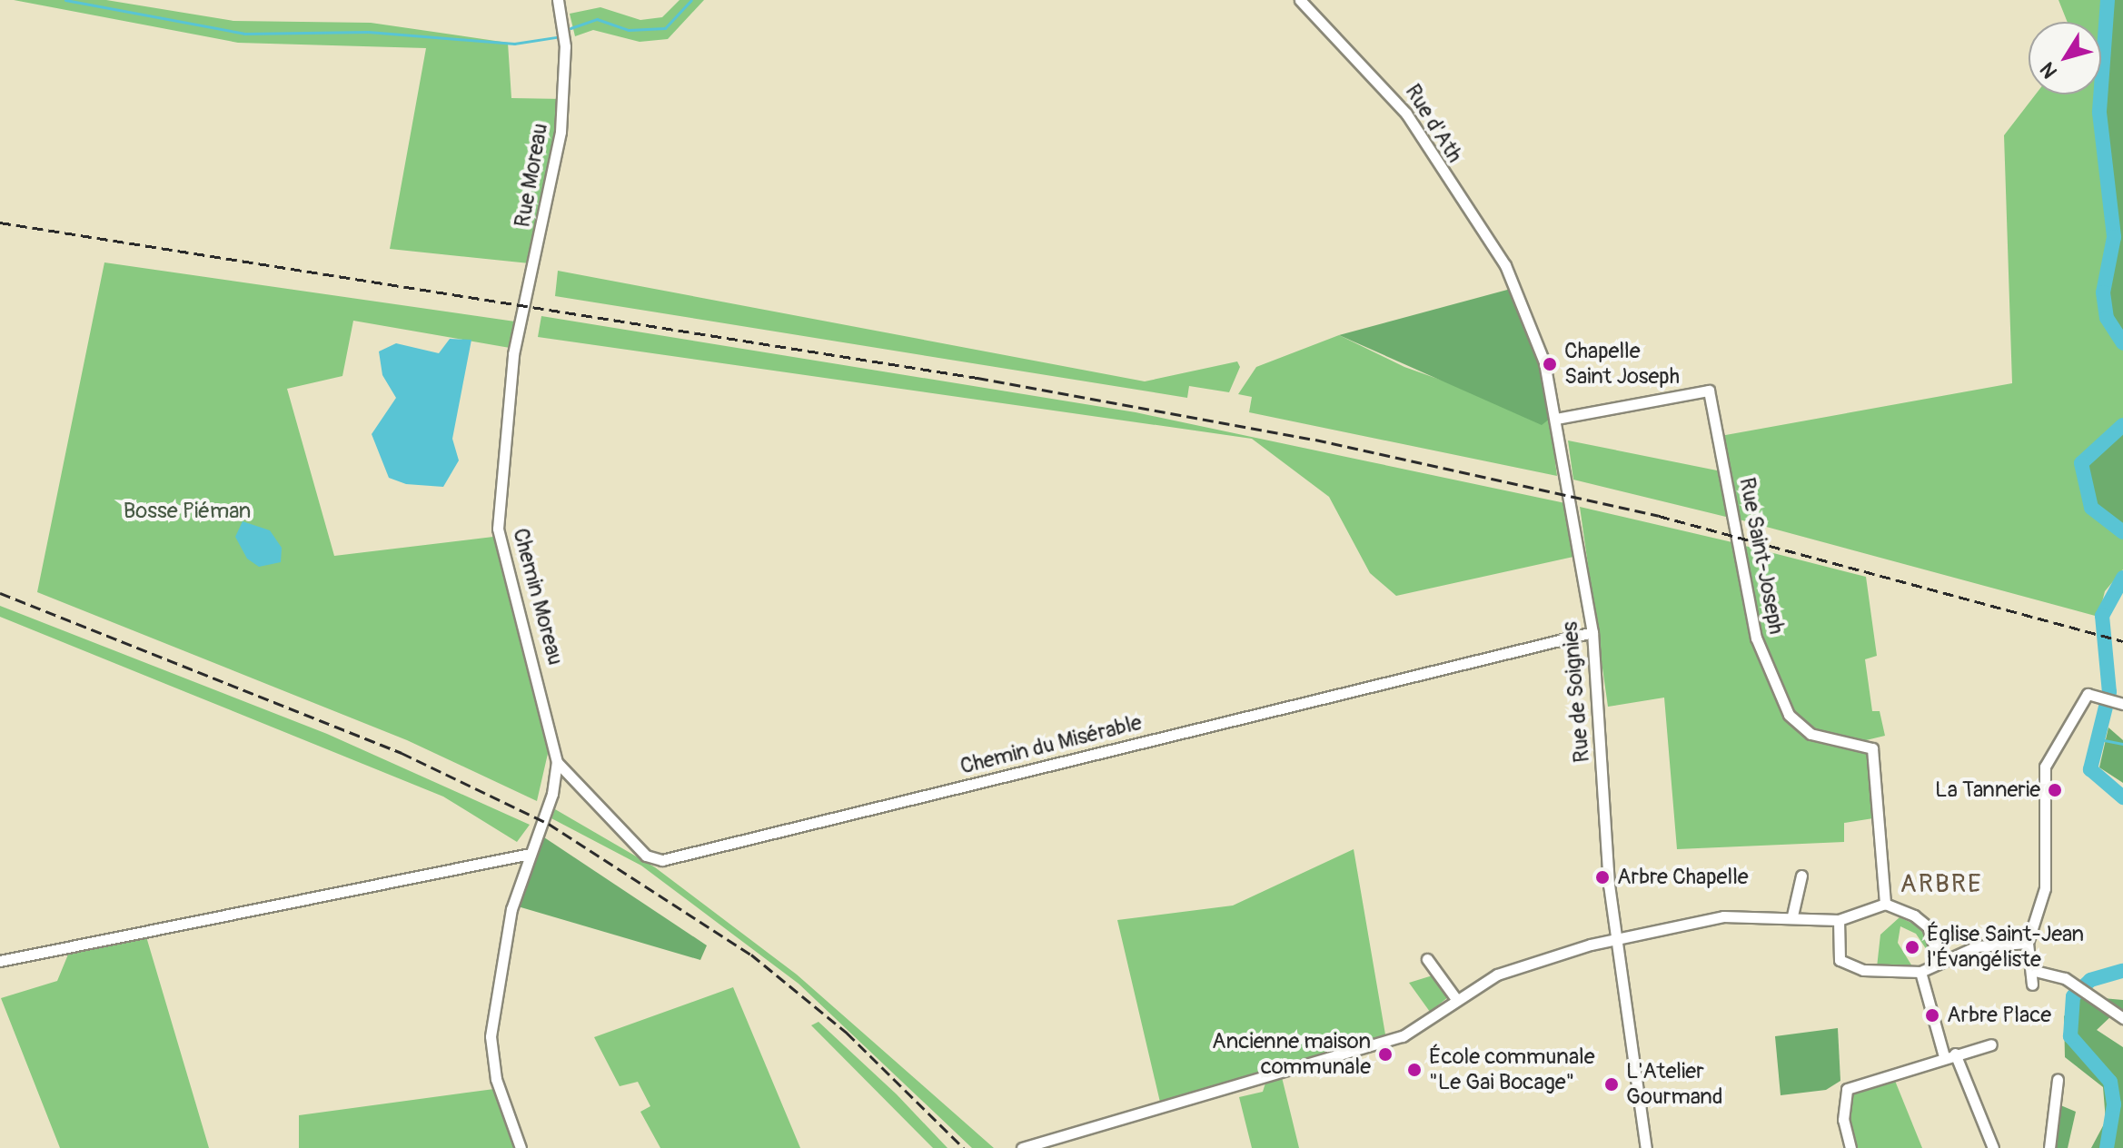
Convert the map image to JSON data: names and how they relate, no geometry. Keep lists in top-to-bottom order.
{
  "streets": {
    "street": [
      "Rue d'Ath",
      "Rue Moreau",
      "Rue Saint-Joseph",
      "Chemin Moreau",
      "Rue de Soignies",
      "Chemin du Misérable"
    ]
  },
  "crossings": [
    ["Rue d'Ath", "Rue de Soignies"],
    ["Rue Moreau", "Chemin Moreau"],
    ["Rue Saint-Joseph", "Rue de Soignies"],
    ["Chemin Moreau", "Chemin du Misérable"],
    ["Rue de Soignies", "Chemin du Misérable"]
  ],
  "districts": ["ARBRE"],
  "parks": ["Bosse Piéman"],
  "places": [
    "Chapelle Saint Joseph",
    "La Tannerie",
    "Arbre Chapelle",
    "Église Saint-Jean l'Évangéliste",
    "Arbre Place",
    "Ancienne maison communale",
    "École communale \"Le Gai Bocage\"",
    "L'Atelier Gourmand"
  ],
  "north": "bottom left"
}
